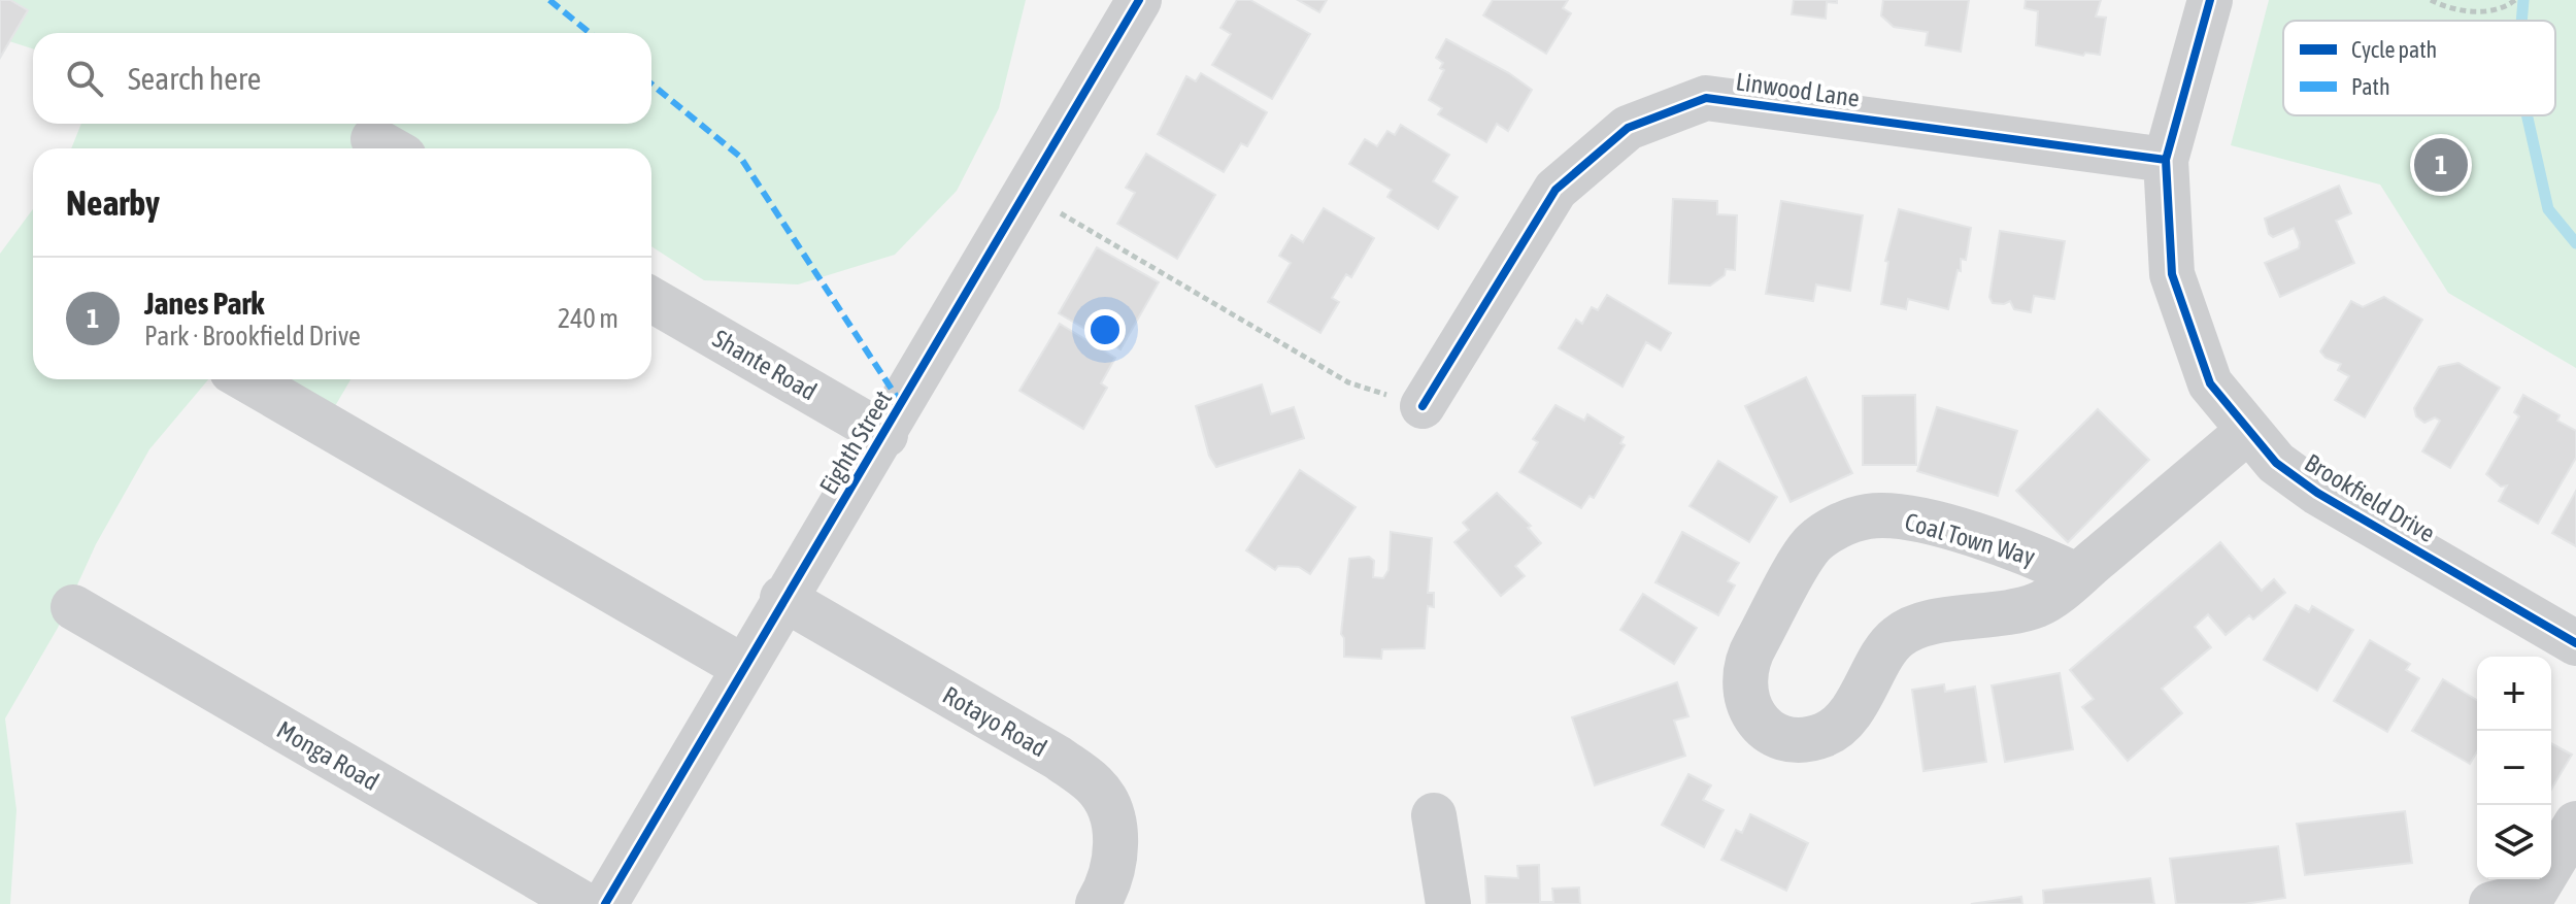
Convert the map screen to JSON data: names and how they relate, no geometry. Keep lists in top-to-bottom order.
{
  "streets": {
    "street": [
      "Linwood Lane",
      "Shante Road",
      "Eighth Street",
      "Brookfield Drive",
      "Coal Town Way",
      "Rotayo Road",
      "Monga Road"
    ]
  },
  "crossings": [
    ["Linwood Lane", "Brookfield Drive"],
    ["Shante Road", "Eighth Street"],
    ["Eighth Street", "Rotayo Road"],
    ["Brookfield Drive", "Coal Town Way"]
  ],
  "legend": ["Cycle path", "Path"],
  "page": {
    "search": "Search here",
    "pins": "1",
    "heading": "Nearby",
    "list": [
      {
        "mark": "1",
        "name": "Janes Park",
        "note": "Park · Brookfield Drive",
        "value": "240 m"
      }
    ],
    "map_buttons": ["+", "−"]
  }
}
